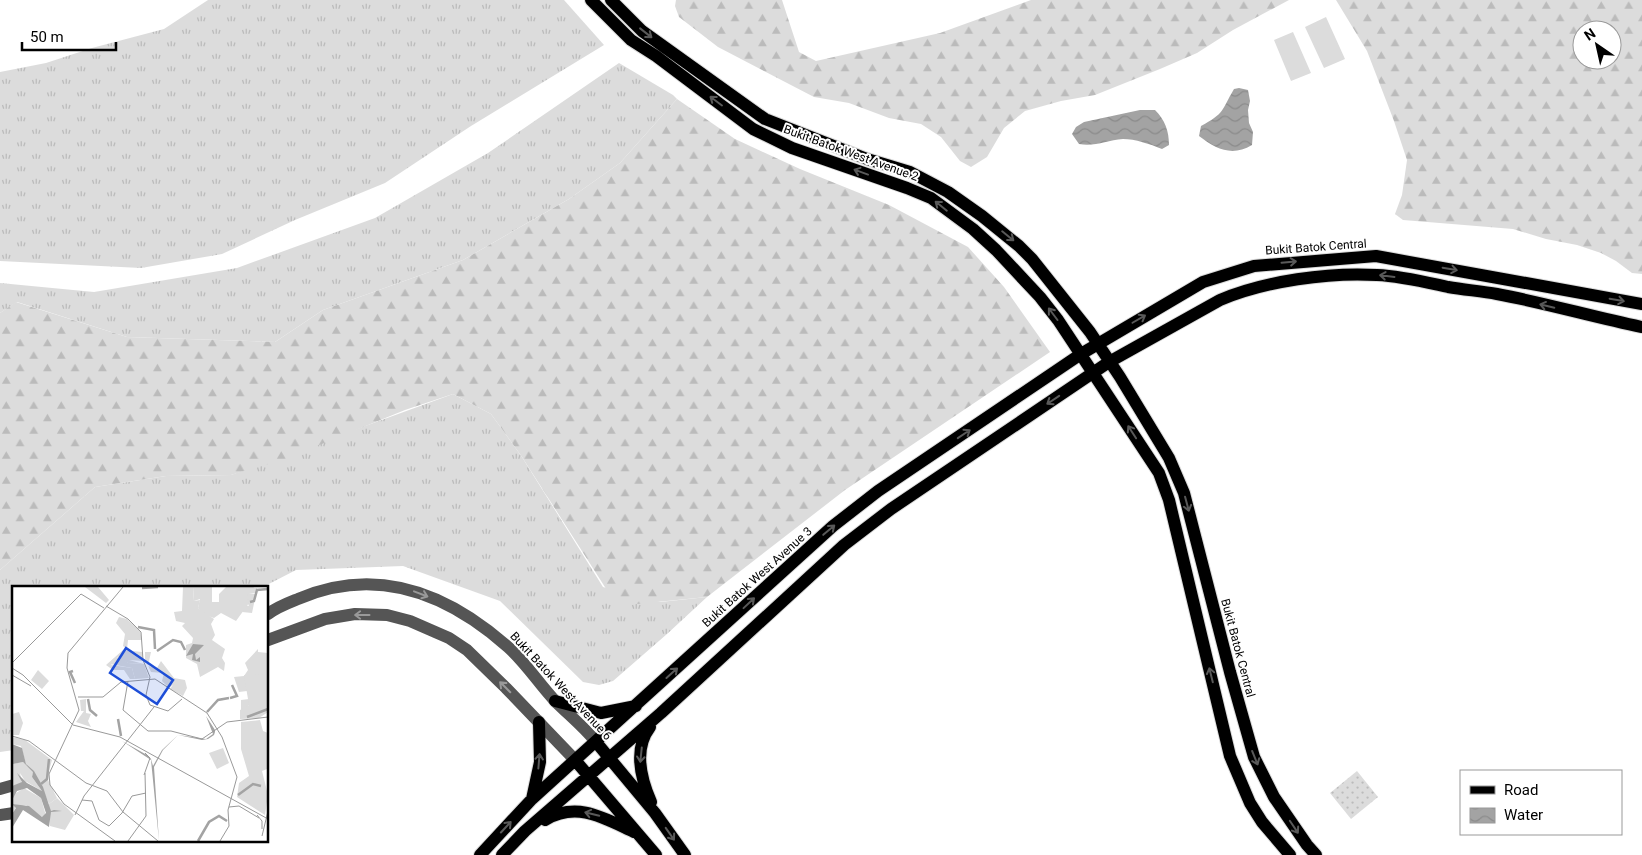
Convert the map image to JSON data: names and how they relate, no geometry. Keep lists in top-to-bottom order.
{
  "streets": {
    "main road": [
      "Bukit Batok West Avenue 2",
      "Bukit Batok Central",
      "Bukit Batok West Avenue 3",
      "Bukit Batok West Avenue 6"
    ]
  },
  "crossings": [
    ["Bukit Batok West Avenue 2", "Bukit Batok Central"],
    ["Bukit Batok West Avenue 2", "Bukit Batok West Avenue 3"],
    ["Bukit Batok Central", "Bukit Batok West Avenue 3"],
    ["Bukit Batok West Avenue 3", "Bukit Batok West Avenue 6"]
  ],
  "legend": ["Road", "Water"],
  "scale_bar": "50 m",
  "north": "top left"
}
